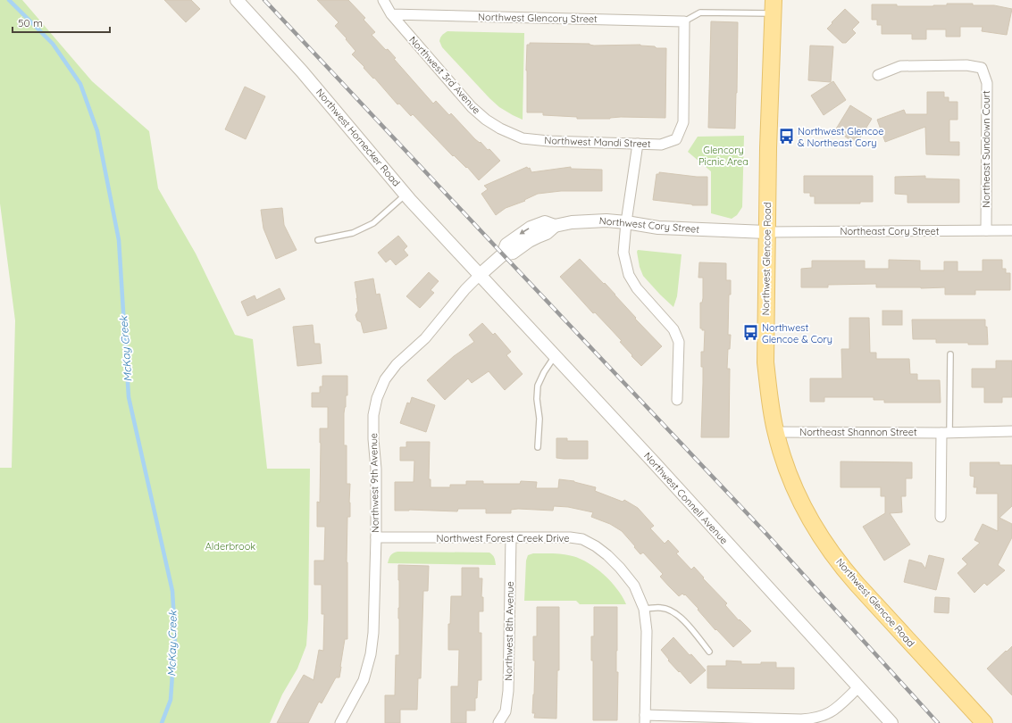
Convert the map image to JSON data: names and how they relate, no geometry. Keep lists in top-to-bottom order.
{
  "streets": {
    "main road": ["Northwest Glencoe Road"],
    "street": [
      "Northwest Glencory Street",
      "Northwest 3rd Avenue",
      "Northwest Hornecker Road",
      "Northwest Mandi Street",
      "Northeast Sundown Court",
      "Northwest Cory Street",
      "Northeast Cory Street",
      "Northeast Shannon Street",
      "Northwest 9th Avenue",
      "Northwest Connell Avenue",
      "Northwest Forest Creek Drive",
      "Northwest 8th Avenue"
    ]
  },
  "crossings": [
    ["Northwest Glencory Street", "Northwest 3rd Avenue"],
    ["Northwest Glencory Street", "Northwest Mandi Street"],
    ["Northwest 3rd Avenue", "Northwest Mandi Street"],
    ["Northwest Hornecker Road", "Northwest Cory Street"],
    ["Northwest Hornecker Road", "Northwest 9th Avenue"],
    ["Northwest Hornecker Road", "Northwest Connell Avenue"],
    ["Northeast Sundown Court", "Northeast Cory Street"],
    ["Northwest Cory Street", "Northeast Cory Street"],
    ["Northwest Cory Street", "Northwest Glencoe Road"],
    ["Northwest Cory Street", "Northwest 9th Avenue"],
    ["Northwest Cory Street", "Northwest Connell Avenue"],
    ["Northeast Cory Street", "Northwest Glencoe Road"],
    ["Northwest Glencoe Road", "Northeast Shannon Street"],
    ["Northwest 9th Avenue", "Northwest Connell Avenue"],
    ["Northwest 9th Avenue", "Northwest Forest Creek Drive"],
    ["Northwest Forest Creek Drive", "Northwest 8th Avenue"]
  ],
  "water": ["McKay Creek"],
  "parks": ["Glencory Picnic Area", "Alderbrook"],
  "places": {
    "bus stop": ["Northwest Glencoe & Northeast Cory", "Northwest Glencoe & Cory"]
  },
  "scale_bar": "50 m"
}
